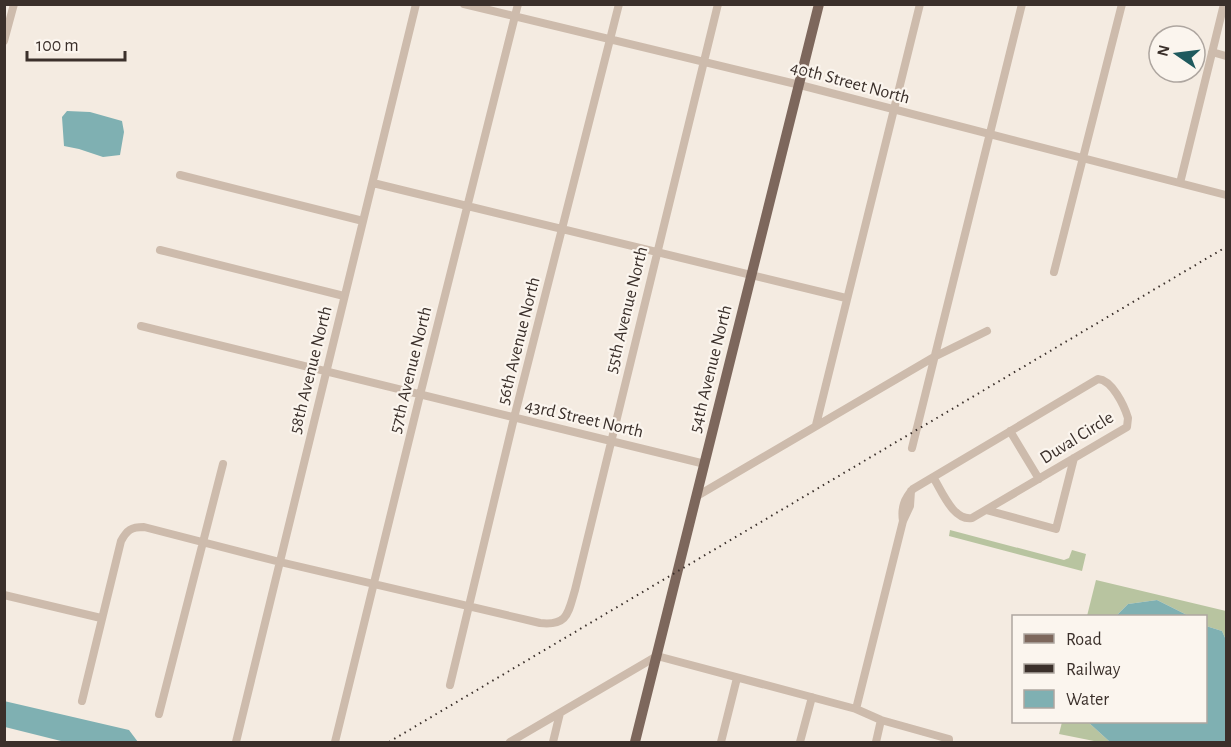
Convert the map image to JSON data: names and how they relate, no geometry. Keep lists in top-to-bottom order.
{
  "streets": {
    "main road": ["54th Avenue North"],
    "street": [
      "40th Street North",
      "55th Avenue North",
      "56th Avenue North",
      "58th Avenue North",
      "57th Avenue North",
      "43rd Street North",
      "Duval Circle"
    ]
  },
  "crossings": [
    ["40th Street North", "55th Avenue North"],
    ["40th Street North", "56th Avenue North"],
    ["40th Street North", "54th Avenue North"],
    ["40th Street North", "57th Avenue North"],
    ["55th Avenue North", "56th Avenue North"],
    ["55th Avenue North", "43rd Street North"],
    ["56th Avenue North", "43rd Street North"],
    ["54th Avenue North", "43rd Street North"],
    ["58th Avenue North", "43rd Street North"],
    ["57th Avenue North", "43rd Street North"]
  ],
  "legend": ["Road", "Railway", "Water"],
  "scale_bar": "100 m",
  "north": "left"
}
